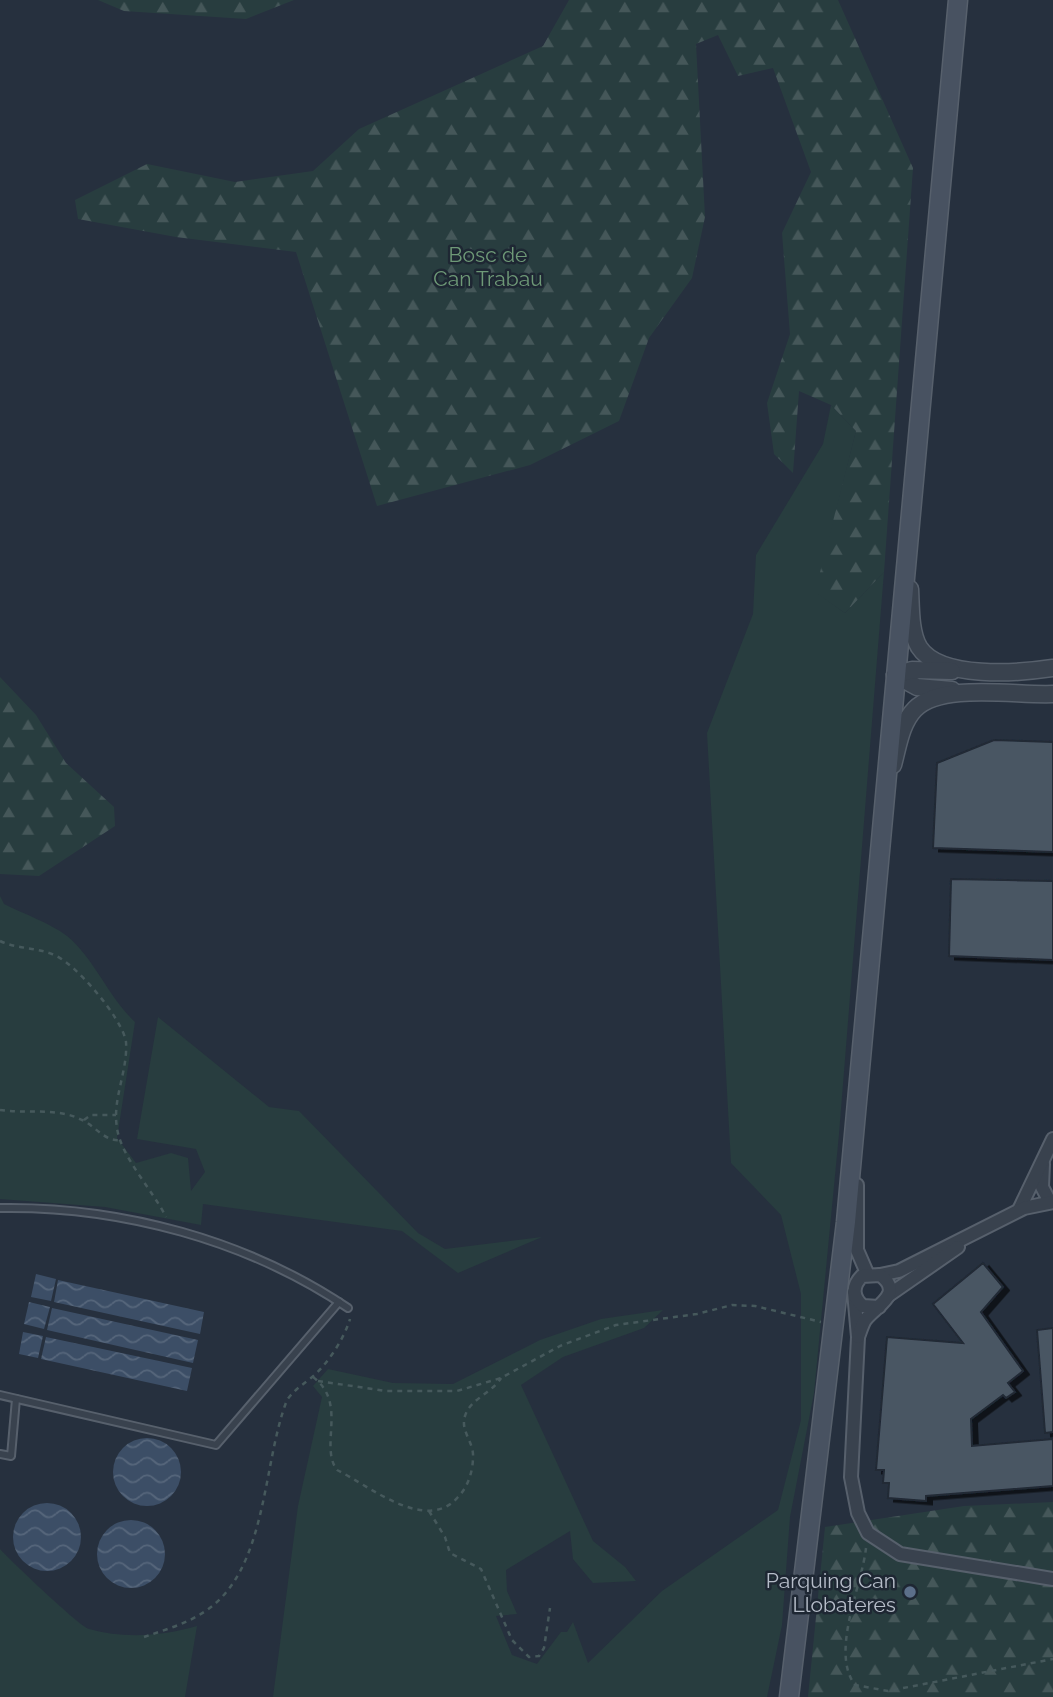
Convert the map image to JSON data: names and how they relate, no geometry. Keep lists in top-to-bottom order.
{
  "parks": ["Bosc de Can Trabau"],
  "places": ["Parquing Can Llobateres"]
}
